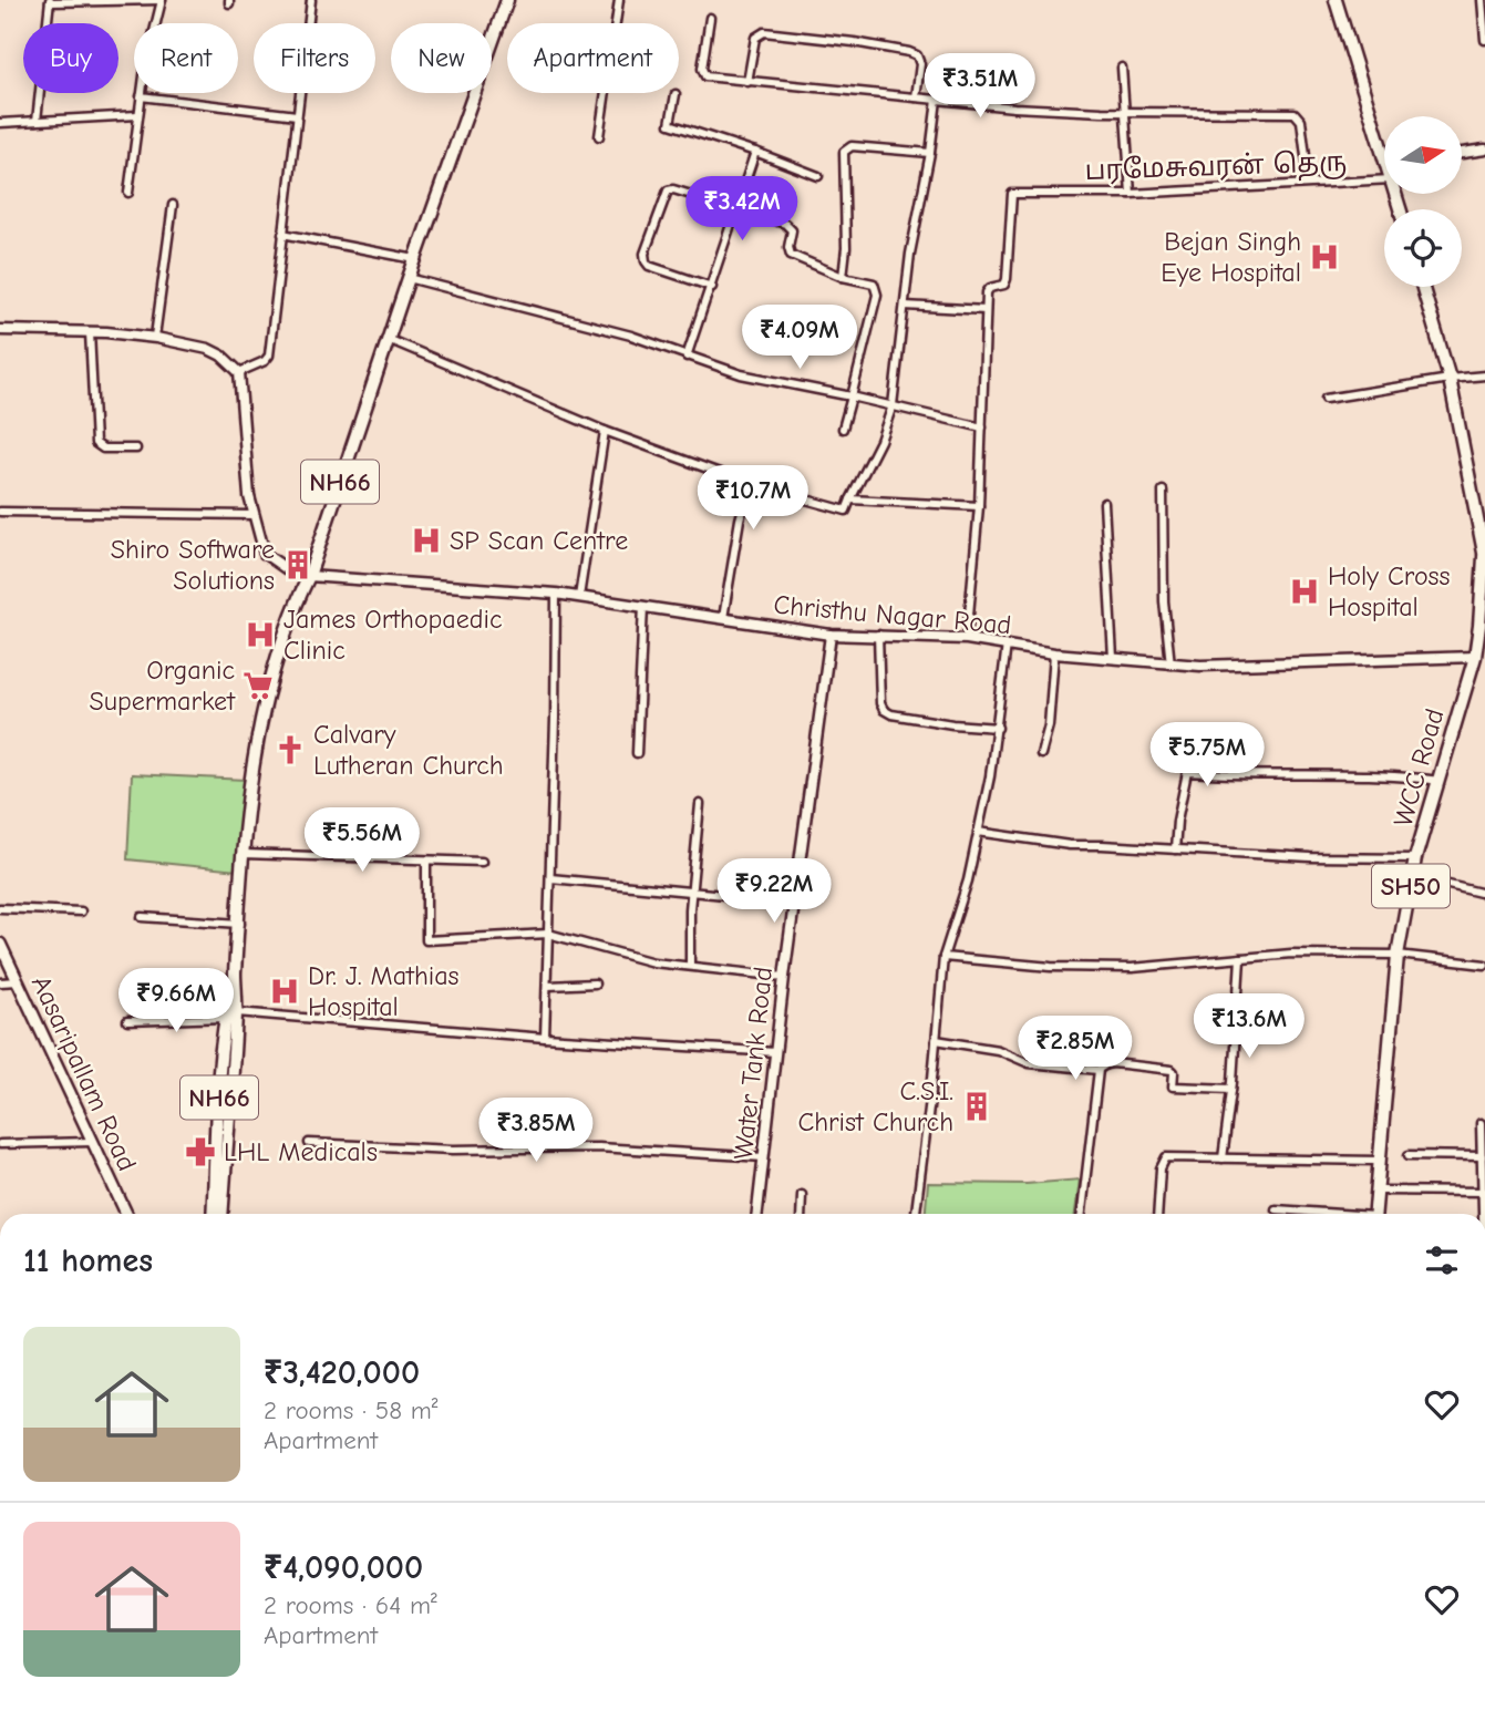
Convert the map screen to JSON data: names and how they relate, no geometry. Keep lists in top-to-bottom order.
{
  "streets": {
    "main road": [
      "NH66",
      "WCC Road",
      "SH50",
      "Aasaripallam Road"
    ],
    "street": ["பரமேசுவரன் தெரு", "Christhu Nagar Road", "Water Tank Road"]
  },
  "crossings": [
    ["NH66", "Christhu Nagar Road"],
    ["Christhu Nagar Road", "WCC Road"],
    ["Christhu Nagar Road", "Water Tank Road"]
  ],
  "places": {
    "hospital": [
      "Bejan Singh Eye Hospital",
      "SP Scan Centre",
      "Holy Cross Hospital",
      "James Orthopaedic Clinic",
      "Dr. J. Mathias Hospital"
    ],
    "building": ["Shiro Software Solutions", "C.S.I. Christ Church"],
    "supermarket": ["Organic Supermarket"],
    "church": ["Calvary Lutheran Church"],
    "pharmacy": ["LHL Medicals"]
  },
  "north": "right",
  "page": {
    "chip": [
      "Buy",
      "Rent",
      "Filters",
      "New",
      "Apartment"
    ],
    "price": [
      "₹3.51M",
      "₹3.42M",
      "₹4.09M",
      "₹10.7M",
      "₹5.75M",
      "₹5.56M",
      "₹9.22M",
      "₹9.66M",
      "₹13.6M",
      "₹2.85M",
      "₹3.85M"
    ],
    "heading": "11 homes",
    "list": [
      {
        "name": "₹3,420,000",
        "note": "2 rooms · 58 m² · Apartment"
      },
      {
        "name": "₹4,090,000",
        "note": "2 rooms · 64 m² · Apartment"
      }
    ]
  }
}
